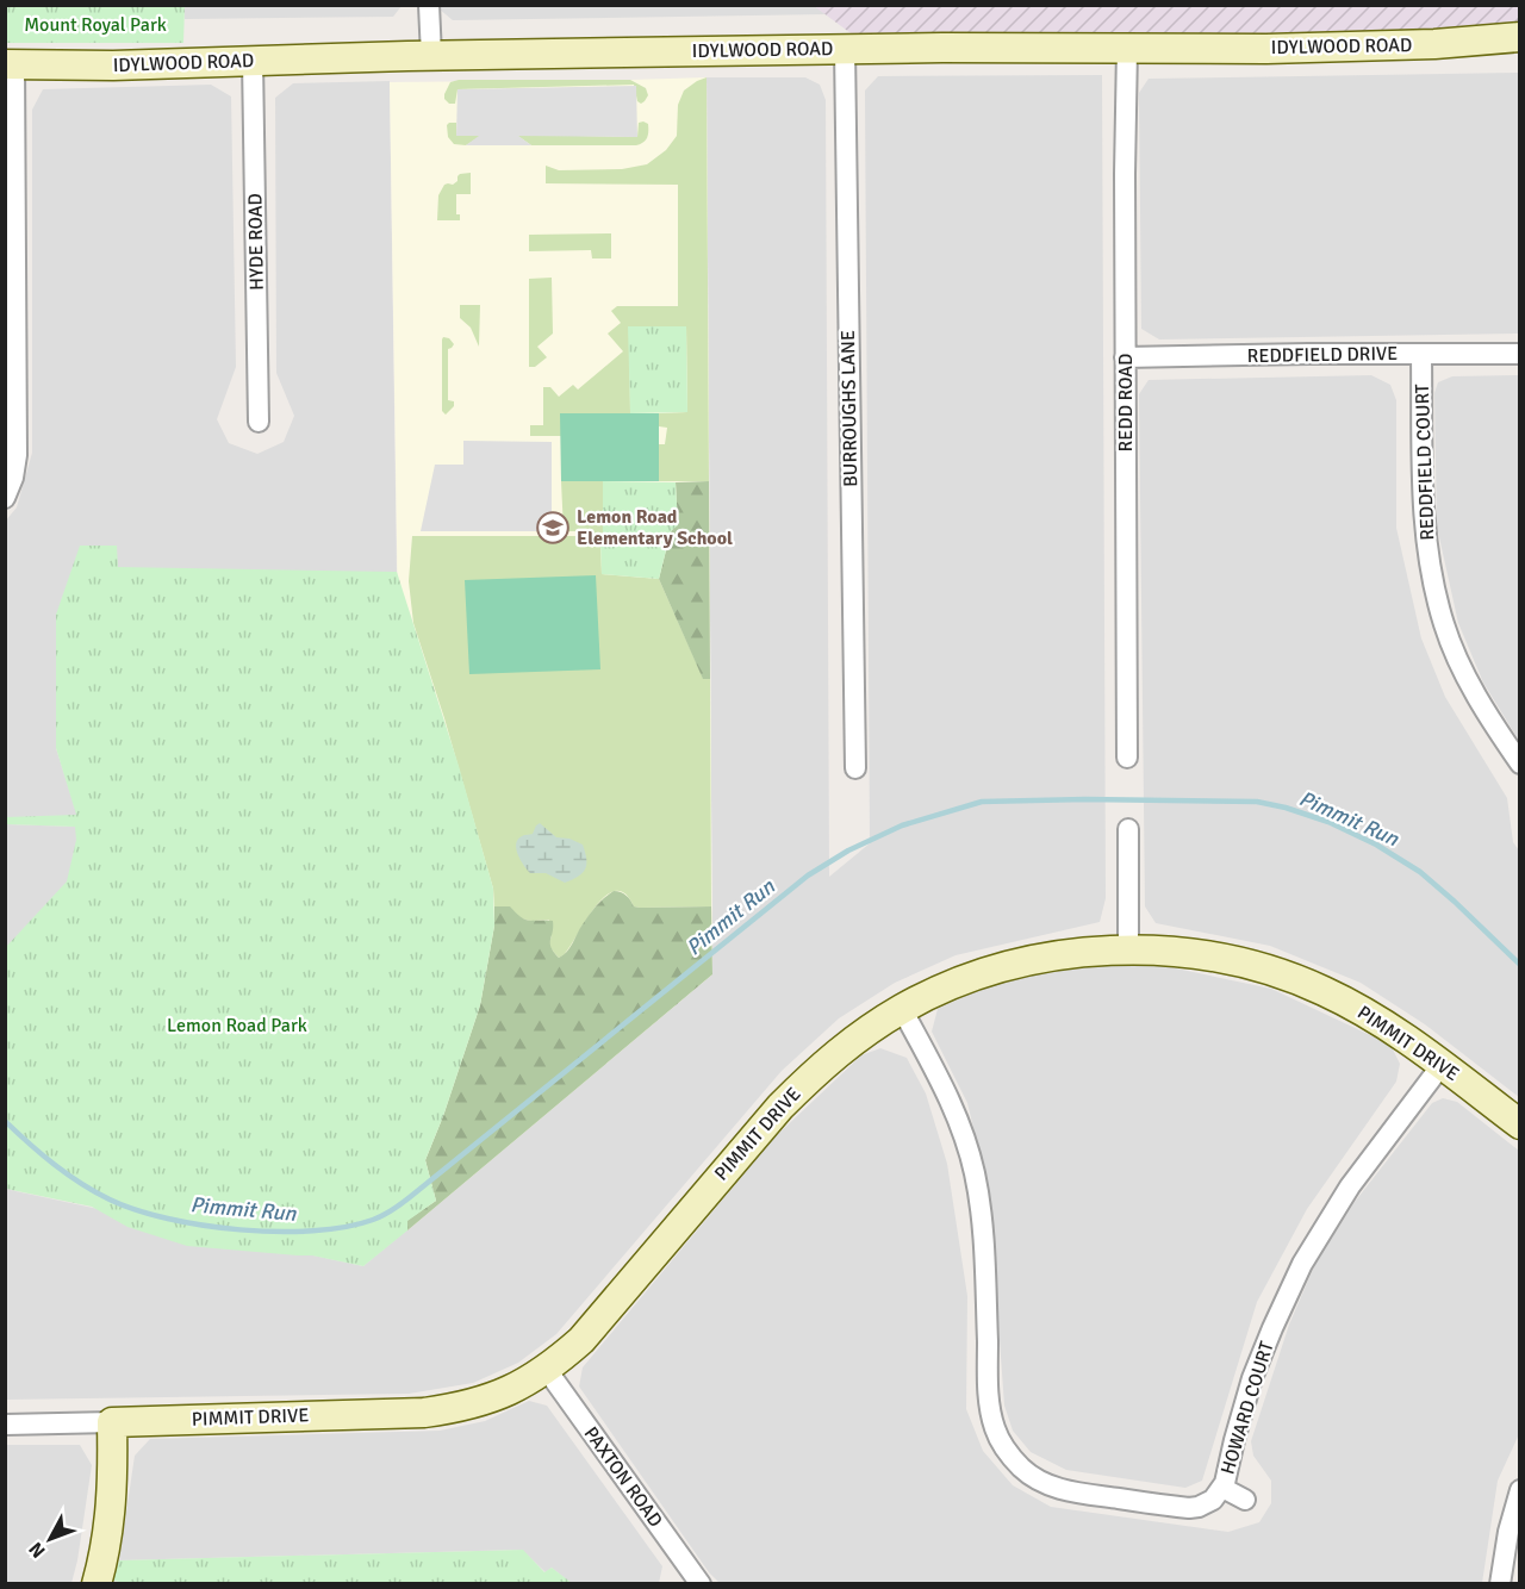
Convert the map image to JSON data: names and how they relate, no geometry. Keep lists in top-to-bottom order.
{
  "streets": {
    "street": [
      "IDYLWOOD ROAD",
      "HYDE ROAD",
      "REDDFIELD DRIVE",
      "REDD ROAD",
      "BURROUGHS LANE",
      "REDDFIELD COURT",
      "PIMMIT DRIVE",
      "HOWARD COURT",
      "PAXTON ROAD"
    ]
  },
  "crossings": [
    ["IDYLWOOD ROAD", "HYDE ROAD"],
    ["IDYLWOOD ROAD", "REDD ROAD"],
    ["IDYLWOOD ROAD", "BURROUGHS LANE"],
    ["REDDFIELD DRIVE", "REDD ROAD"],
    ["REDDFIELD DRIVE", "REDDFIELD COURT"],
    ["PIMMIT DRIVE", "HOWARD COURT"],
    ["PIMMIT DRIVE", "PAXTON ROAD"]
  ],
  "water": ["Pimmit Run"],
  "parks": ["Mount Royal Park", "Lemon Road Park"],
  "places": {
    "school or university": ["Lemon Road Elementary School"]
  },
  "north": "bottom left"
}
